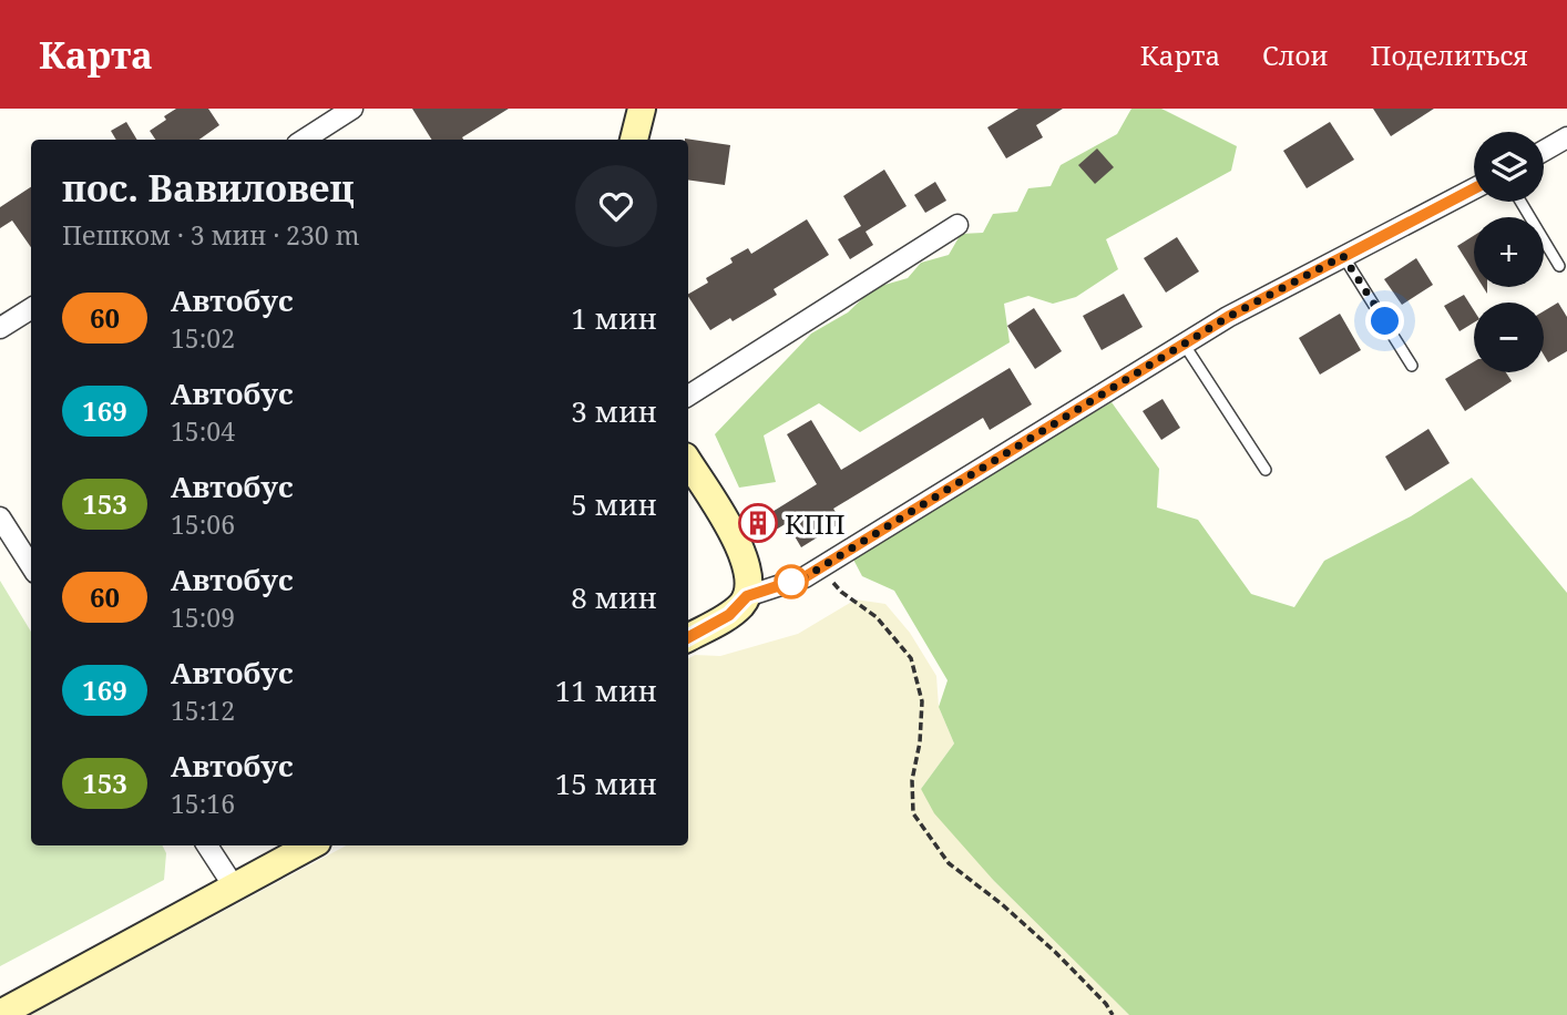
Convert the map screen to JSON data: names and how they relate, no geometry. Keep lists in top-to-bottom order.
{
  "places": {
    "building": ["КПП"]
  },
  "lines": ["bus line 60"],
  "page": {
    "header": "Карта",
    "nav": ["Карта", "Слои", "Поделиться"],
    "map_buttons": ["+", "−"],
    "heading": ["пос. Вавиловец", "Пешком · 3 мин · 230 m"],
    "list": [
      {
        "mark": "60",
        "name": "Автобус",
        "note": "15:02",
        "value": "1 мин"
      },
      {
        "mark": "169",
        "name": "Автобус",
        "note": "15:04",
        "value": "3 мин"
      },
      {
        "mark": "153",
        "name": "Автобус",
        "note": "15:06",
        "value": "5 мин"
      },
      {
        "mark": "60",
        "name": "Автобус",
        "note": "15:09",
        "value": "8 мин"
      },
      {
        "mark": "169",
        "name": "Автобус",
        "note": "15:12",
        "value": "11 мин"
      },
      {
        "mark": "153",
        "name": "Автобус",
        "note": "15:16",
        "value": "15 мин"
      }
    ]
  }
}
